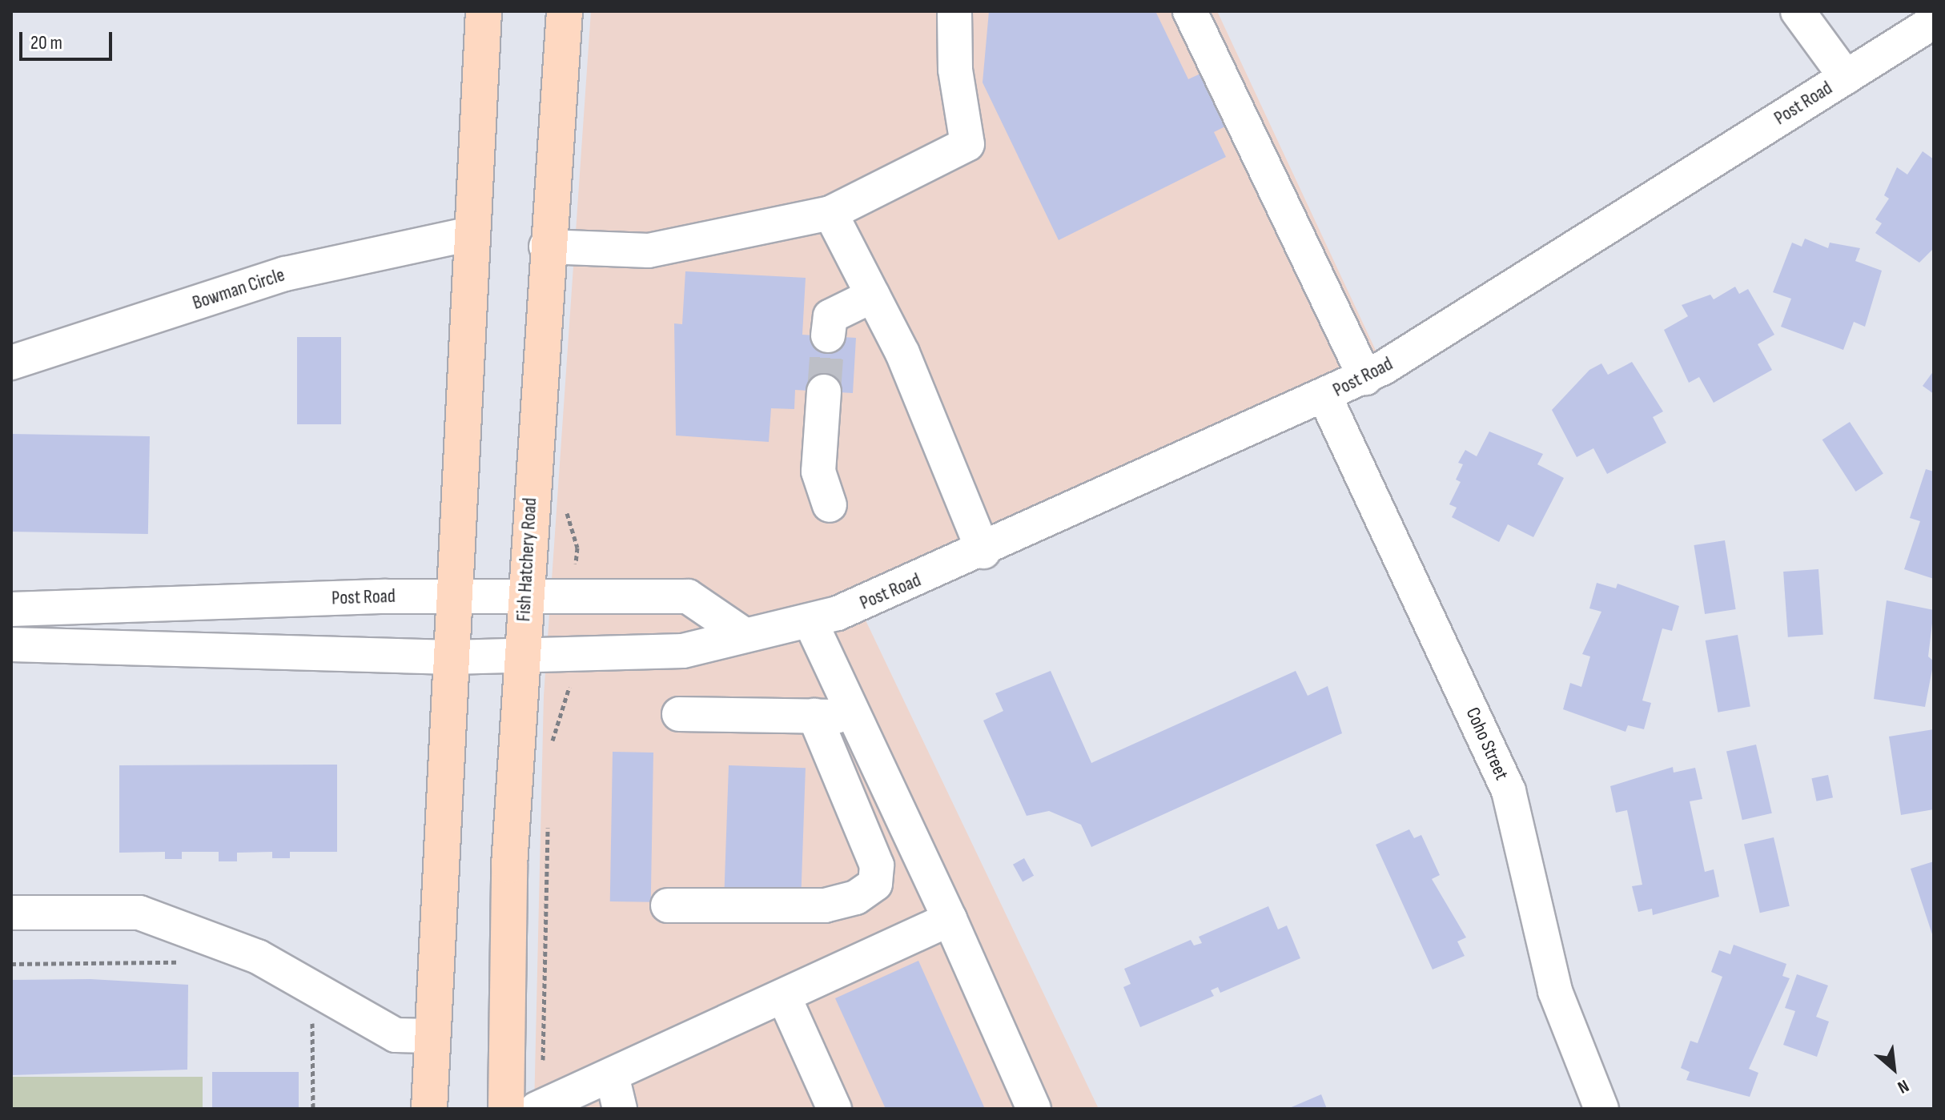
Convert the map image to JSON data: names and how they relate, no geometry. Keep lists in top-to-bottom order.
{
  "streets": {
    "main road": ["Fish Hatchery Road"],
    "street": ["Post Road", "Bowman Circle", "Coho Street"]
  },
  "crossings": [
    ["Post Road", "Fish Hatchery Road"],
    ["Post Road", "Coho Street"]
  ],
  "scale_bar": "20 m",
  "north": "bottom right"
}
